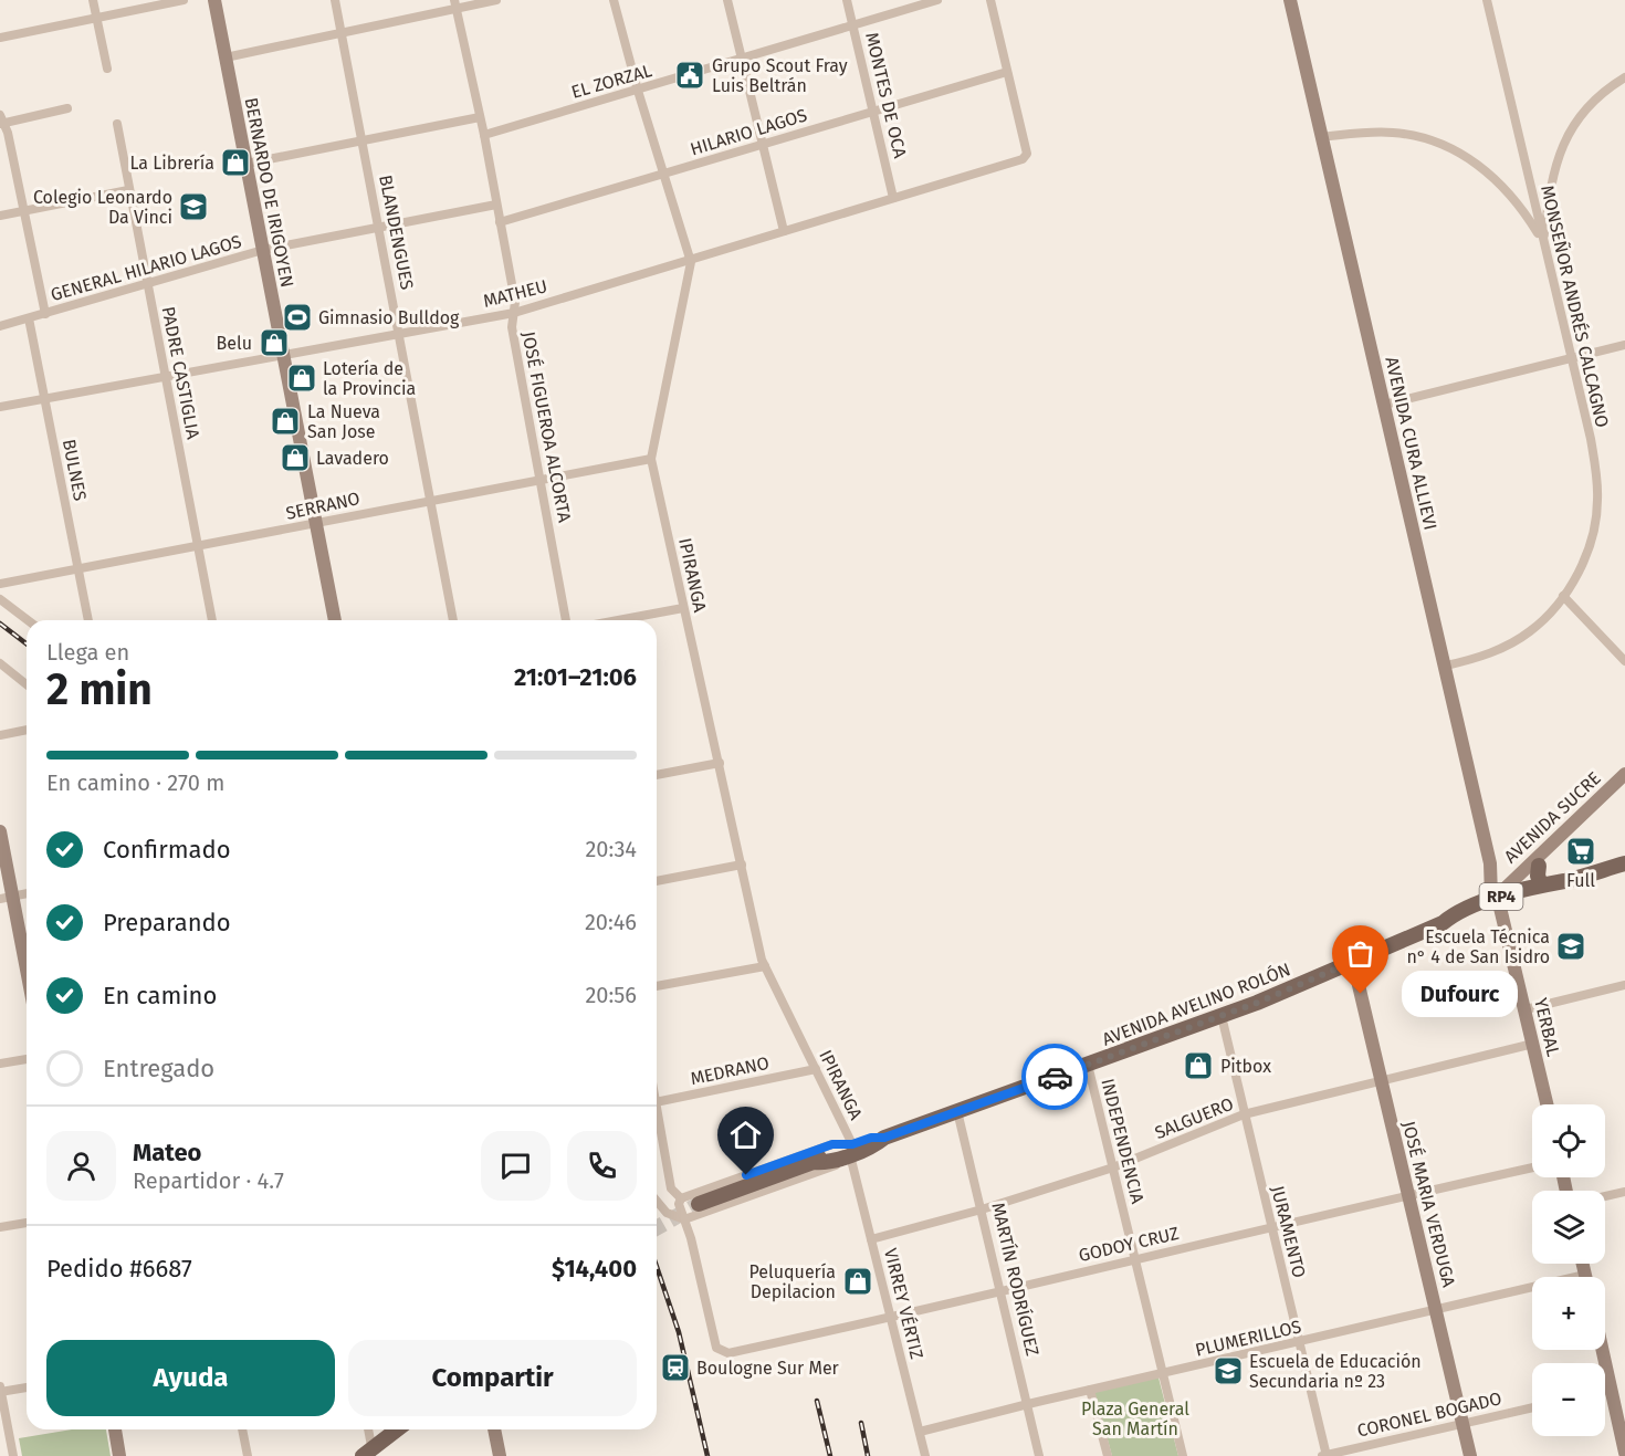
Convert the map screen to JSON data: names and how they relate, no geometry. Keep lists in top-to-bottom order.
{
  "streets": {
    "main road": ["RP4", "AVENIDA AVELINO ROLÓN"],
    "street": [
      "EL ZORZAL",
      "MONTES DE OCA",
      "HILARIO LAGOS",
      "BERNARDO DE IRIGOYEN",
      "BLANDENGUES",
      "GENERAL HILARIO LAGOS",
      "MATHEU",
      "MONSEÑOR ANDRÉS CALCAGNO",
      "PADRE CASTIGLIA",
      "JOSÉ FIGUEROA ALCORTA",
      "AVENIDA CURA ALLIEVI",
      "BULNES",
      "SERRANO",
      "IPIRANGA",
      "AVENIDA SUCRE",
      "YERBAL",
      "MEDRANO",
      "SALGUERO",
      "INDEPENDENCIA",
      "JOSÉ MARIA VERDUGA",
      "JURAMENTO",
      "GODOY CRUZ",
      "MARTÍN RODRÍGUEZ",
      "VIRREY VÉRTIZ",
      "PLUMERILLOS",
      "CORONEL BOGADO"
    ]
  },
  "crossings": [
    ["EL ZORZAL", "MONTES DE OCA"],
    ["EL ZORZAL", "JOSÉ FIGUEROA ALCORTA"],
    ["EL ZORZAL", "IPIRANGA"],
    ["MONTES DE OCA", "HILARIO LAGOS"],
    ["MONTES DE OCA", "MATHEU"],
    ["HILARIO LAGOS", "MATHEU"],
    ["HILARIO LAGOS", "JOSÉ FIGUEROA ALCORTA"],
    ["HILARIO LAGOS", "IPIRANGA"],
    ["BERNARDO DE IRIGOYEN", "GENERAL HILARIO LAGOS"],
    ["BERNARDO DE IRIGOYEN", "MATHEU"],
    ["BERNARDO DE IRIGOYEN", "SERRANO"],
    ["BLANDENGUES", "GENERAL HILARIO LAGOS"],
    ["BLANDENGUES", "MATHEU"],
    ["BLANDENGUES", "SERRANO"],
    ["GENERAL HILARIO LAGOS", "PADRE CASTIGLIA"],
    ["GENERAL HILARIO LAGOS", "JOSÉ FIGUEROA ALCORTA"],
    ["GENERAL HILARIO LAGOS", "BULNES"],
    ["MATHEU", "PADRE CASTIGLIA"],
    ["MATHEU", "JOSÉ FIGUEROA ALCORTA"],
    ["MATHEU", "BULNES"],
    ["MATHEU", "IPIRANGA"],
    ["MONSEÑOR ANDRÉS CALCAGNO", "AVENIDA CURA ALLIEVI"],
    ["PADRE CASTIGLIA", "SERRANO"],
    ["JOSÉ FIGUEROA ALCORTA", "SERRANO"],
    ["AVENIDA CURA ALLIEVI", "AVENIDA SUCRE"],
    ["AVENIDA CURA ALLIEVI", "AVENIDA AVELINO ROLÓN"],
    ["AVENIDA CURA ALLIEVI", "YERBAL"],
    ["BULNES", "SERRANO"],
    ["SERRANO", "IPIRANGA"],
    ["IPIRANGA", "AVENIDA AVELINO ROLÓN"],
    ["IPIRANGA", "MEDRANO"],
    ["IPIRANGA", "VIRREY VÉRTIZ"],
    ["AVENIDA SUCRE", "AVENIDA AVELINO ROLÓN"],
    ["AVENIDA SUCRE", "YERBAL"],
    ["AVENIDA AVELINO ROLÓN", "YERBAL"],
    ["AVENIDA AVELINO ROLÓN", "INDEPENDENCIA"],
    ["AVENIDA AVELINO ROLÓN", "JOSÉ MARIA VERDUGA"],
    ["AVENIDA AVELINO ROLÓN", "JURAMENTO"],
    ["AVENIDA AVELINO ROLÓN", "GODOY CRUZ"],
    ["AVENIDA AVELINO ROLÓN", "MARTÍN RODRÍGUEZ"],
    ["AVENIDA AVELINO ROLÓN", "VIRREY VÉRTIZ"],
    ["YERBAL", "SALGUERO"],
    ["SALGUERO", "INDEPENDENCIA"],
    ["SALGUERO", "JOSÉ MARIA VERDUGA"],
    ["SALGUERO", "JURAMENTO"],
    ["SALGUERO", "MARTÍN RODRÍGUEZ"],
    ["SALGUERO", "VIRREY VÉRTIZ"],
    ["INDEPENDENCIA", "GODOY CRUZ"],
    ["INDEPENDENCIA", "PLUMERILLOS"],
    ["JOSÉ MARIA VERDUGA", "GODOY CRUZ"],
    ["JOSÉ MARIA VERDUGA", "PLUMERILLOS"],
    ["JOSÉ MARIA VERDUGA", "CORONEL BOGADO"],
    ["JURAMENTO", "GODOY CRUZ"],
    ["JURAMENTO", "PLUMERILLOS"],
    ["JURAMENTO", "CORONEL BOGADO"],
    ["GODOY CRUZ", "MARTÍN RODRÍGUEZ"],
    ["GODOY CRUZ", "VIRREY VÉRTIZ"],
    ["MARTÍN RODRÍGUEZ", "PLUMERILLOS"],
    ["VIRREY VÉRTIZ", "PLUMERILLOS"]
  ],
  "parks": ["Plaza General San Martín"],
  "places": {
    "public building": ["Grupo Scout Fray Luis Beltrán"],
    "shop": [
      "La Librería",
      "Belu",
      "Lotería de la Provincia",
      "La Nueva San Jose",
      "Lavadero",
      "Pitbox",
      "Peluquería Depilacion"
    ],
    "school or university": ["Colegio Leonardo Da Vinci", "Escuela Técnica n° 4 de San Isidro", "Escuela de Educación Secundaria nº 23"],
    "sports": ["Gimnasio Bulldog"],
    "supermarket": ["Full"],
    "other": ["Dufourc"],
    "station": ["Boulogne Sur Mer"]
  },
  "page": {
    "heading": ["2 min", "Llega en", "21:01–21:06"],
    "panel": [
      "Mateo",
      "Repartidor · 4.7",
      "Pedido #6687",
      "$14,400"
    ],
    "bar": "En camino · 270 m",
    "list": [
      ["Confirmado", "20:34"],
      ["Preparando", "20:46"],
      ["En camino", "20:56"],
      "Entregado"
    ],
    "bubble": "Dufourc",
    "map_buttons": ["+", "−"],
    "buttons": ["Ayuda", "Compartir"]
  }
}
